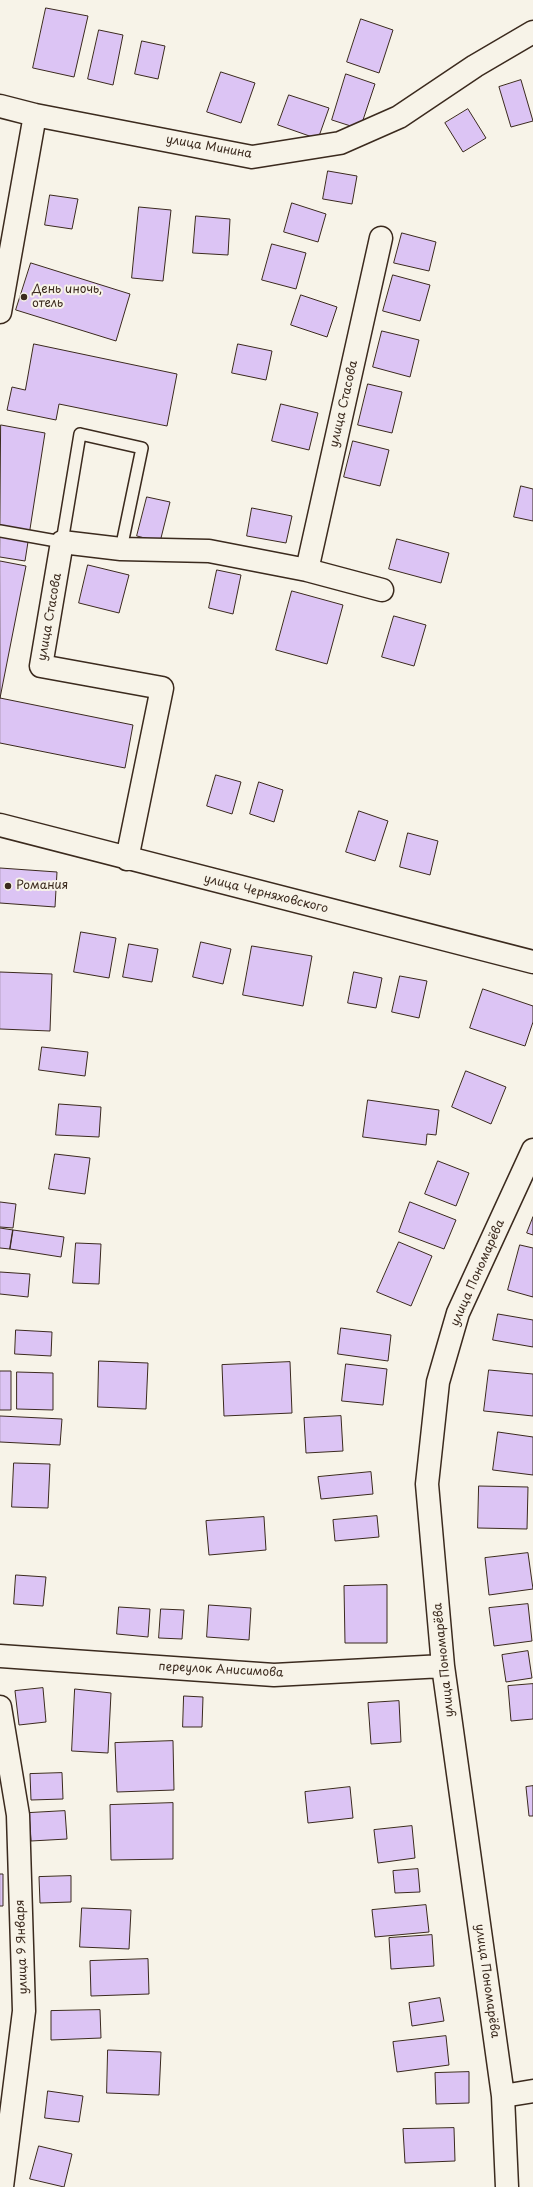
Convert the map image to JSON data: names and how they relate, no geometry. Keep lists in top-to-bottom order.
{
  "streets": {
    "street": [
      "улица Минина",
      "улица Стасова",
      "улица Черняховского",
      "улица Пономарёва",
      "переулок Анисимова",
      "улица 9 Января"
    ]
  },
  "crossings": [
    ["улица Стасова", "улица Черняховского"],
    ["улица Пономарёва", "переулок Анисимова"]
  ],
  "places": ["День иночь, отель", "Романия"]
}
